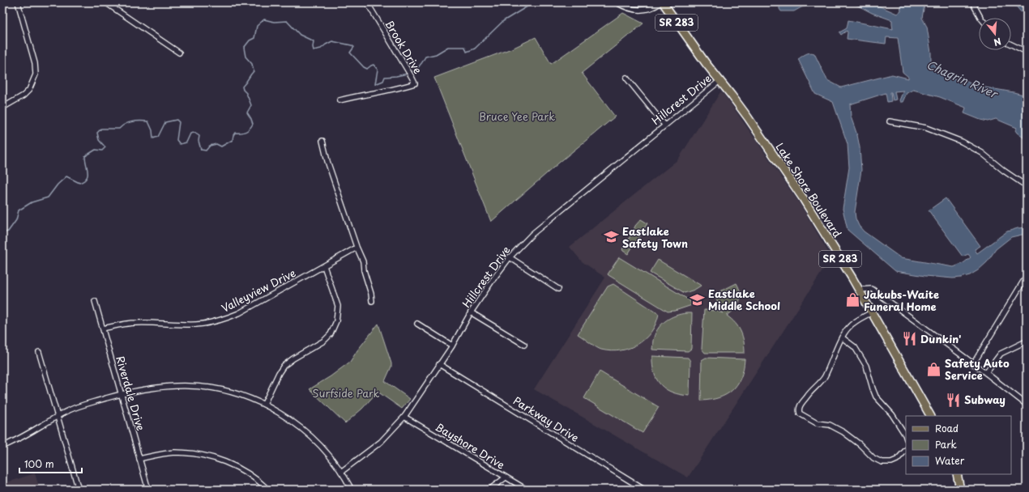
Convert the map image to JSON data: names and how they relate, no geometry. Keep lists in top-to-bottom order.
{
  "streets": {
    "main road": ["SR 283", "Lake Shore Boulevard"],
    "street": [
      "Brook Drive",
      "Hillcrest Drive",
      "Valleyview Drive",
      "Riverdale Drive",
      "Parkway Drive",
      "Bayshore Drive"
    ]
  },
  "crossings": [
    ["Hillcrest Drive", "Lake Shore Boulevard"],
    ["Hillcrest Drive", "Parkway Drive"],
    ["Hillcrest Drive", "Bayshore Drive"],
    ["Valleyview Drive", "Riverdale Drive"]
  ],
  "water": ["Chagrin River"],
  "parks": ["Bruce Yee Park", "Surfside Park"],
  "places": {
    "school or university": ["Eastlake Safety Town", "Eastlake Middle School"],
    "shop": ["Jakubs-Waite Funeral Home", "Safety Auto Service"],
    "restaurant": ["Dunkin'", "Subway"]
  },
  "legend": ["Road", "Park", "Water"],
  "scale_bar": "100 m",
  "north": "bottom"
}
